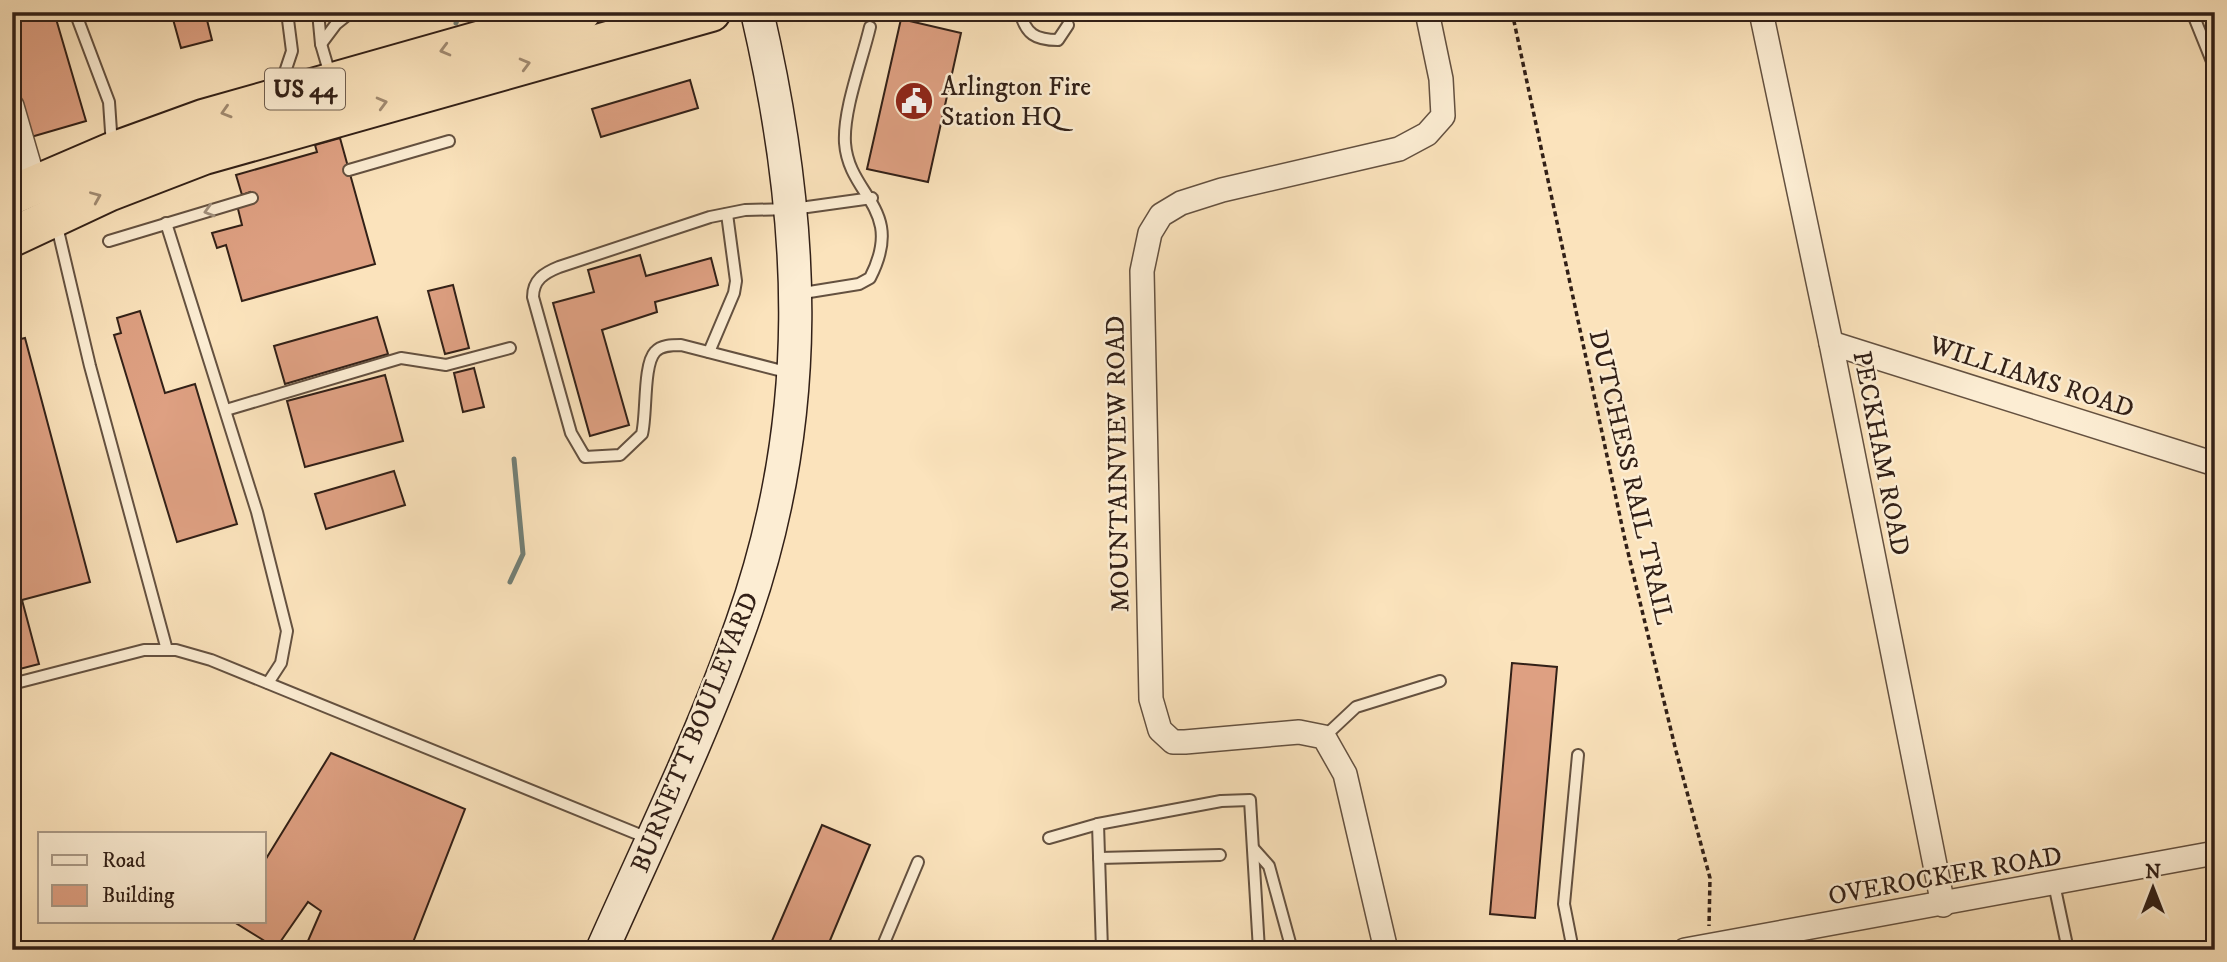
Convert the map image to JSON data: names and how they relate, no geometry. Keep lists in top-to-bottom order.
{
  "streets": {
    "highway": ["US 44"],
    "street": [
      "WILLIAMS ROAD",
      "PECKHAM ROAD",
      "MOUNTAINVIEW ROAD",
      "BURNETT BOULEVARD",
      "OVEROCKER ROAD"
    ],
    "path": ["DUTCHESS RAIL TRAIL"]
  },
  "crossings": [
    ["WILLIAMS ROAD", "PECKHAM ROAD"],
    ["PECKHAM ROAD", "OVEROCKER ROAD"],
    ["DUTCHESS RAIL TRAIL", "OVEROCKER ROAD"]
  ],
  "places": {
    "public building": ["Arlington Fire Station HQ"]
  },
  "legend": ["Road", "Building"],
  "north": "top"
}
